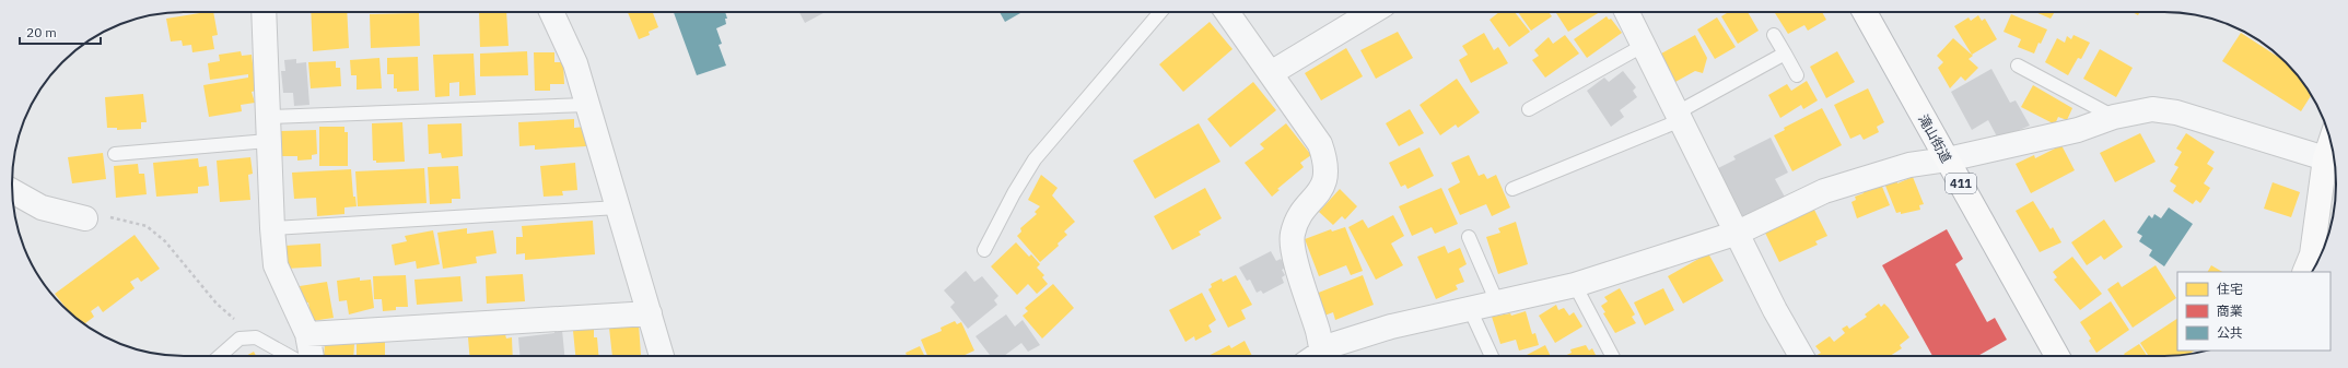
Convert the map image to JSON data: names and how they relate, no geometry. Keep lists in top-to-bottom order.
{
  "streets": {
    "main road": ["滝山街道", "411"]
  },
  "legend": ["住宅", "商業", "公共"],
  "scale_bar": "20 m"
}
